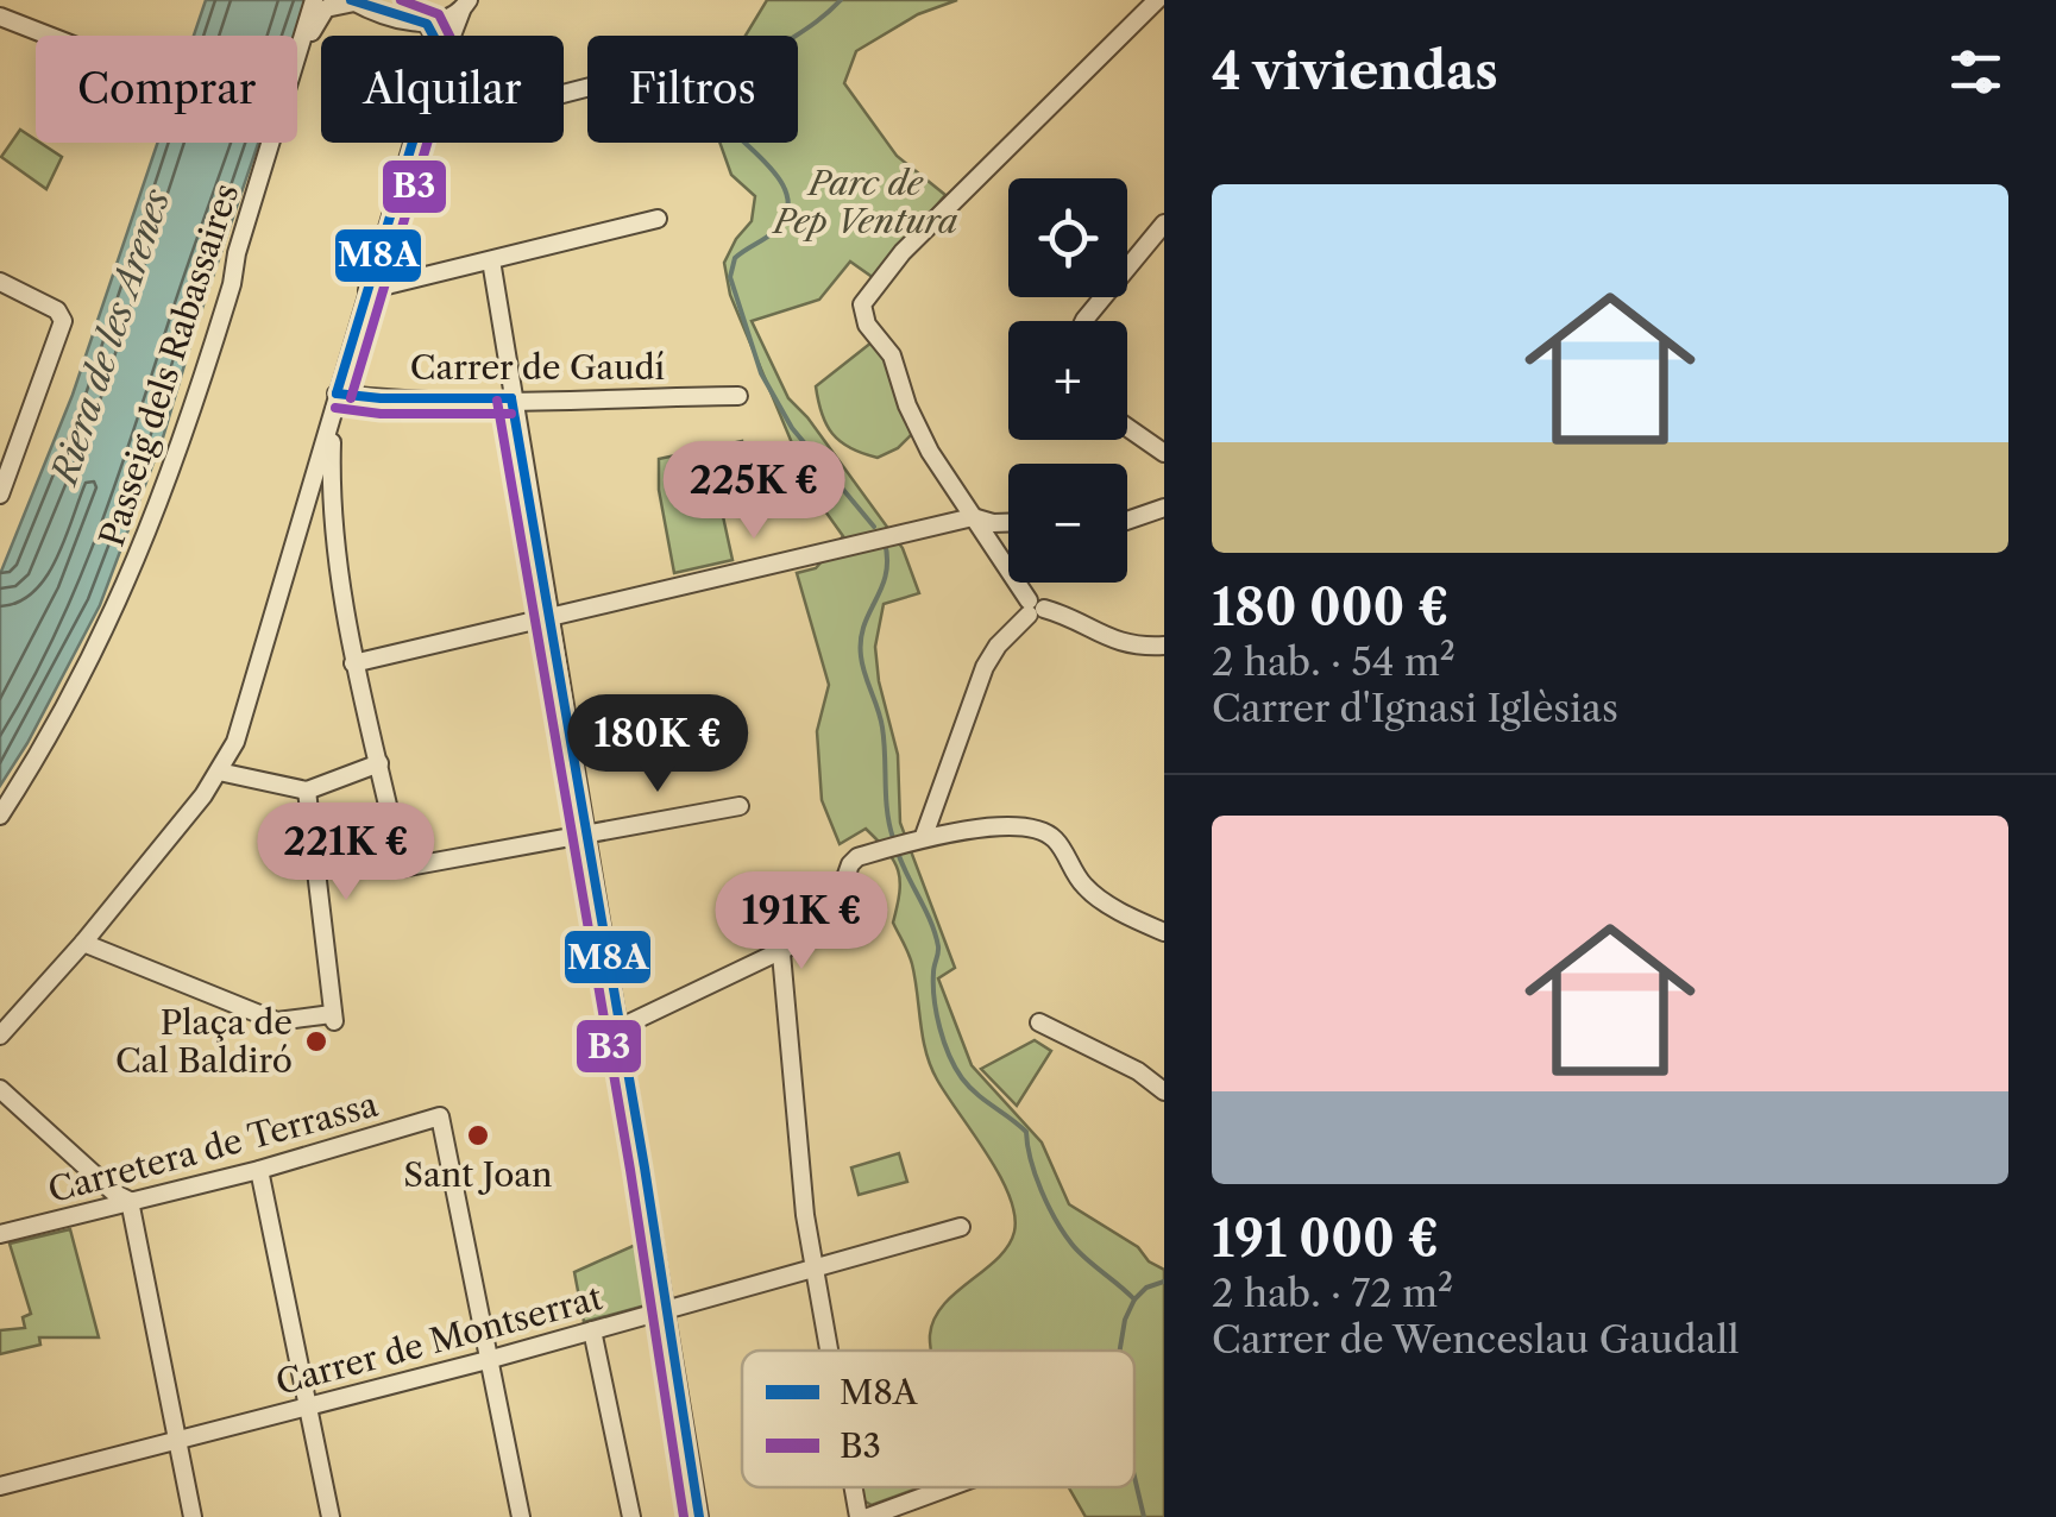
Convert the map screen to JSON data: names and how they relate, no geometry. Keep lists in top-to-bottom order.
{
  "streets": {
    "street": [
      "Passeig dels Rabassaires",
      "Carrer de Gaudí",
      "Carretera de Terrassa",
      "Carrer de Montserrat"
    ]
  },
  "crossings": [
    ["Carretera de Terrassa", "Carrer de Montserrat"]
  ],
  "water": ["Riera de les Arenes"],
  "parks": ["Parc de Pep Ventura"],
  "places": ["Plaça de Cal Baldiró", "Sant Joan"],
  "lines": ["transit line M8A", "transit line B3"],
  "legend": ["M8A", "B3"],
  "page": {
    "heading": "4 viviendas",
    "chip": ["Comprar", "Alquilar", "Filtros"],
    "list": [
      {
        "name": "180 000 €",
        "note": "2 hab. · 54 m² · Carrer d'Ignasi Iglèsias"
      },
      {
        "name": "191 000 €",
        "note": "2 hab. · 72 m² · Carrer de Wenceslau Gaudall"
      }
    ],
    "map_buttons": ["+", "−"],
    "price": [
      "225K €",
      "180K €",
      "221K €",
      "191K €"
    ]
  }
}
